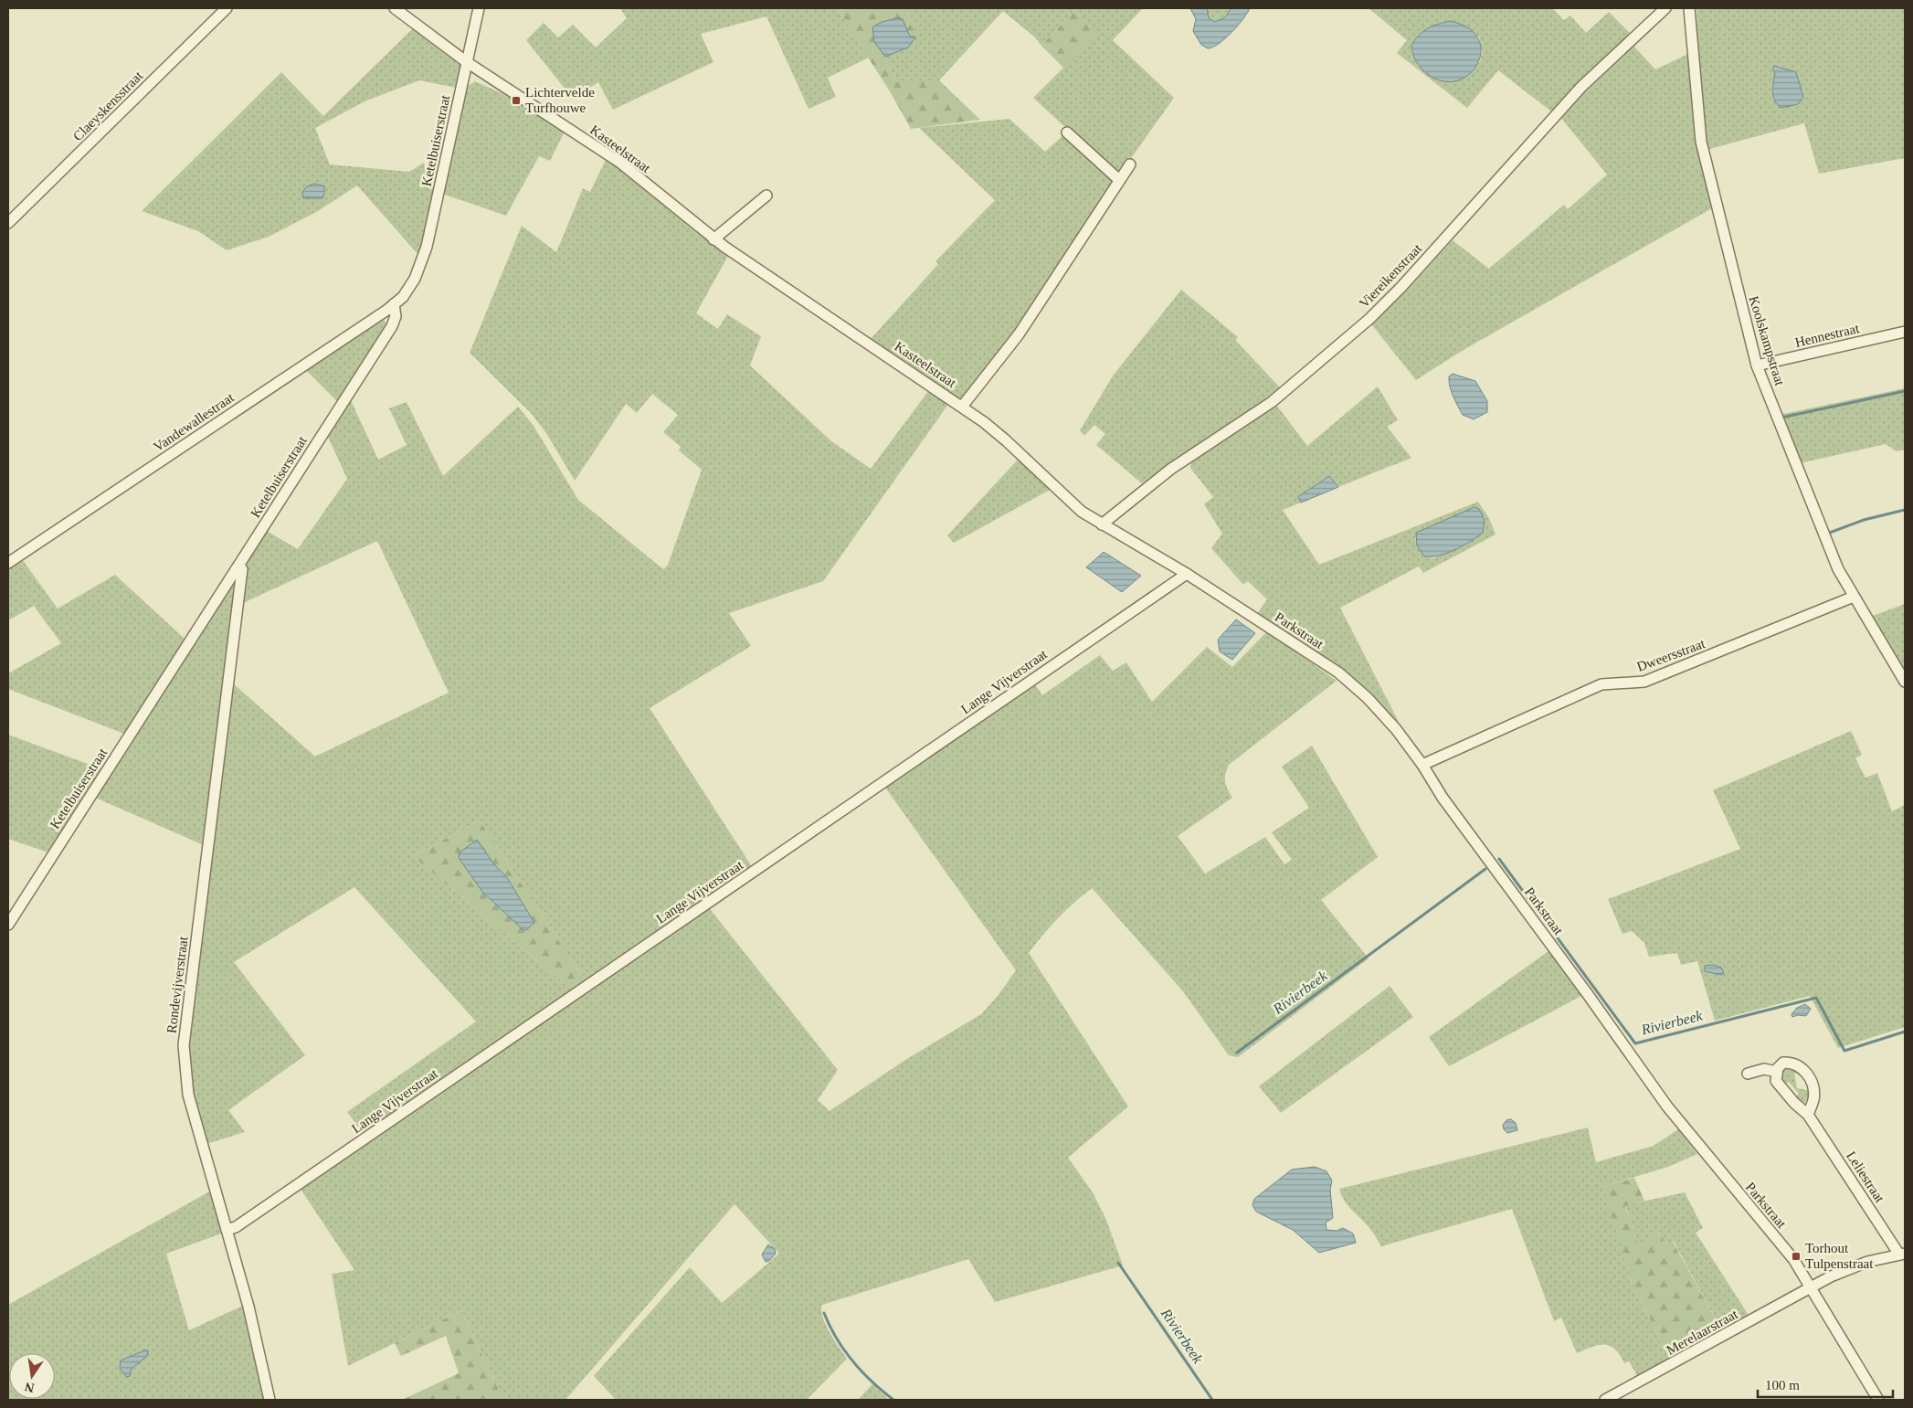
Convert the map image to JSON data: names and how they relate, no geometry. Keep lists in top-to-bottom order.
{
  "streets": {
    "street": [
      "Claeyskensstraat",
      "Ketelbuiserstraat",
      "Kasteelstraat",
      "Viereikenstraat",
      "Hennestraat",
      "Koolskampstraat",
      "Vandewallestraat",
      "Parkstraat",
      "Dweersstraat",
      "Lange Vijverstraat",
      "Rondevijverstraat",
      "Leliestraat",
      "Merelaarstraat"
    ]
  },
  "crossings": [
    ["Ketelbuiserstraat", "Kasteelstraat"],
    ["Ketelbuiserstraat", "Vandewallestraat"],
    ["Ketelbuiserstraat", "Rondevijverstraat"],
    ["Kasteelstraat", "Viereikenstraat"],
    ["Kasteelstraat", "Parkstraat"],
    ["Viereikenstraat", "Parkstraat"],
    ["Hennestraat", "Koolskampstraat"],
    ["Koolskampstraat", "Dweersstraat"],
    ["Parkstraat", "Dweersstraat"],
    ["Parkstraat", "Lange Vijverstraat"],
    ["Parkstraat", "Merelaarstraat"],
    ["Lange Vijverstraat", "Rondevijverstraat"],
    ["Leliestraat", "Merelaarstraat"]
  ],
  "water": ["Rivierbeek"],
  "places": {
    "transit": ["Lichtervelde Turfhouwe", "Torhout Tulpenstraat"]
  },
  "scale_bar": "100 m",
  "north": "bottom"
}
